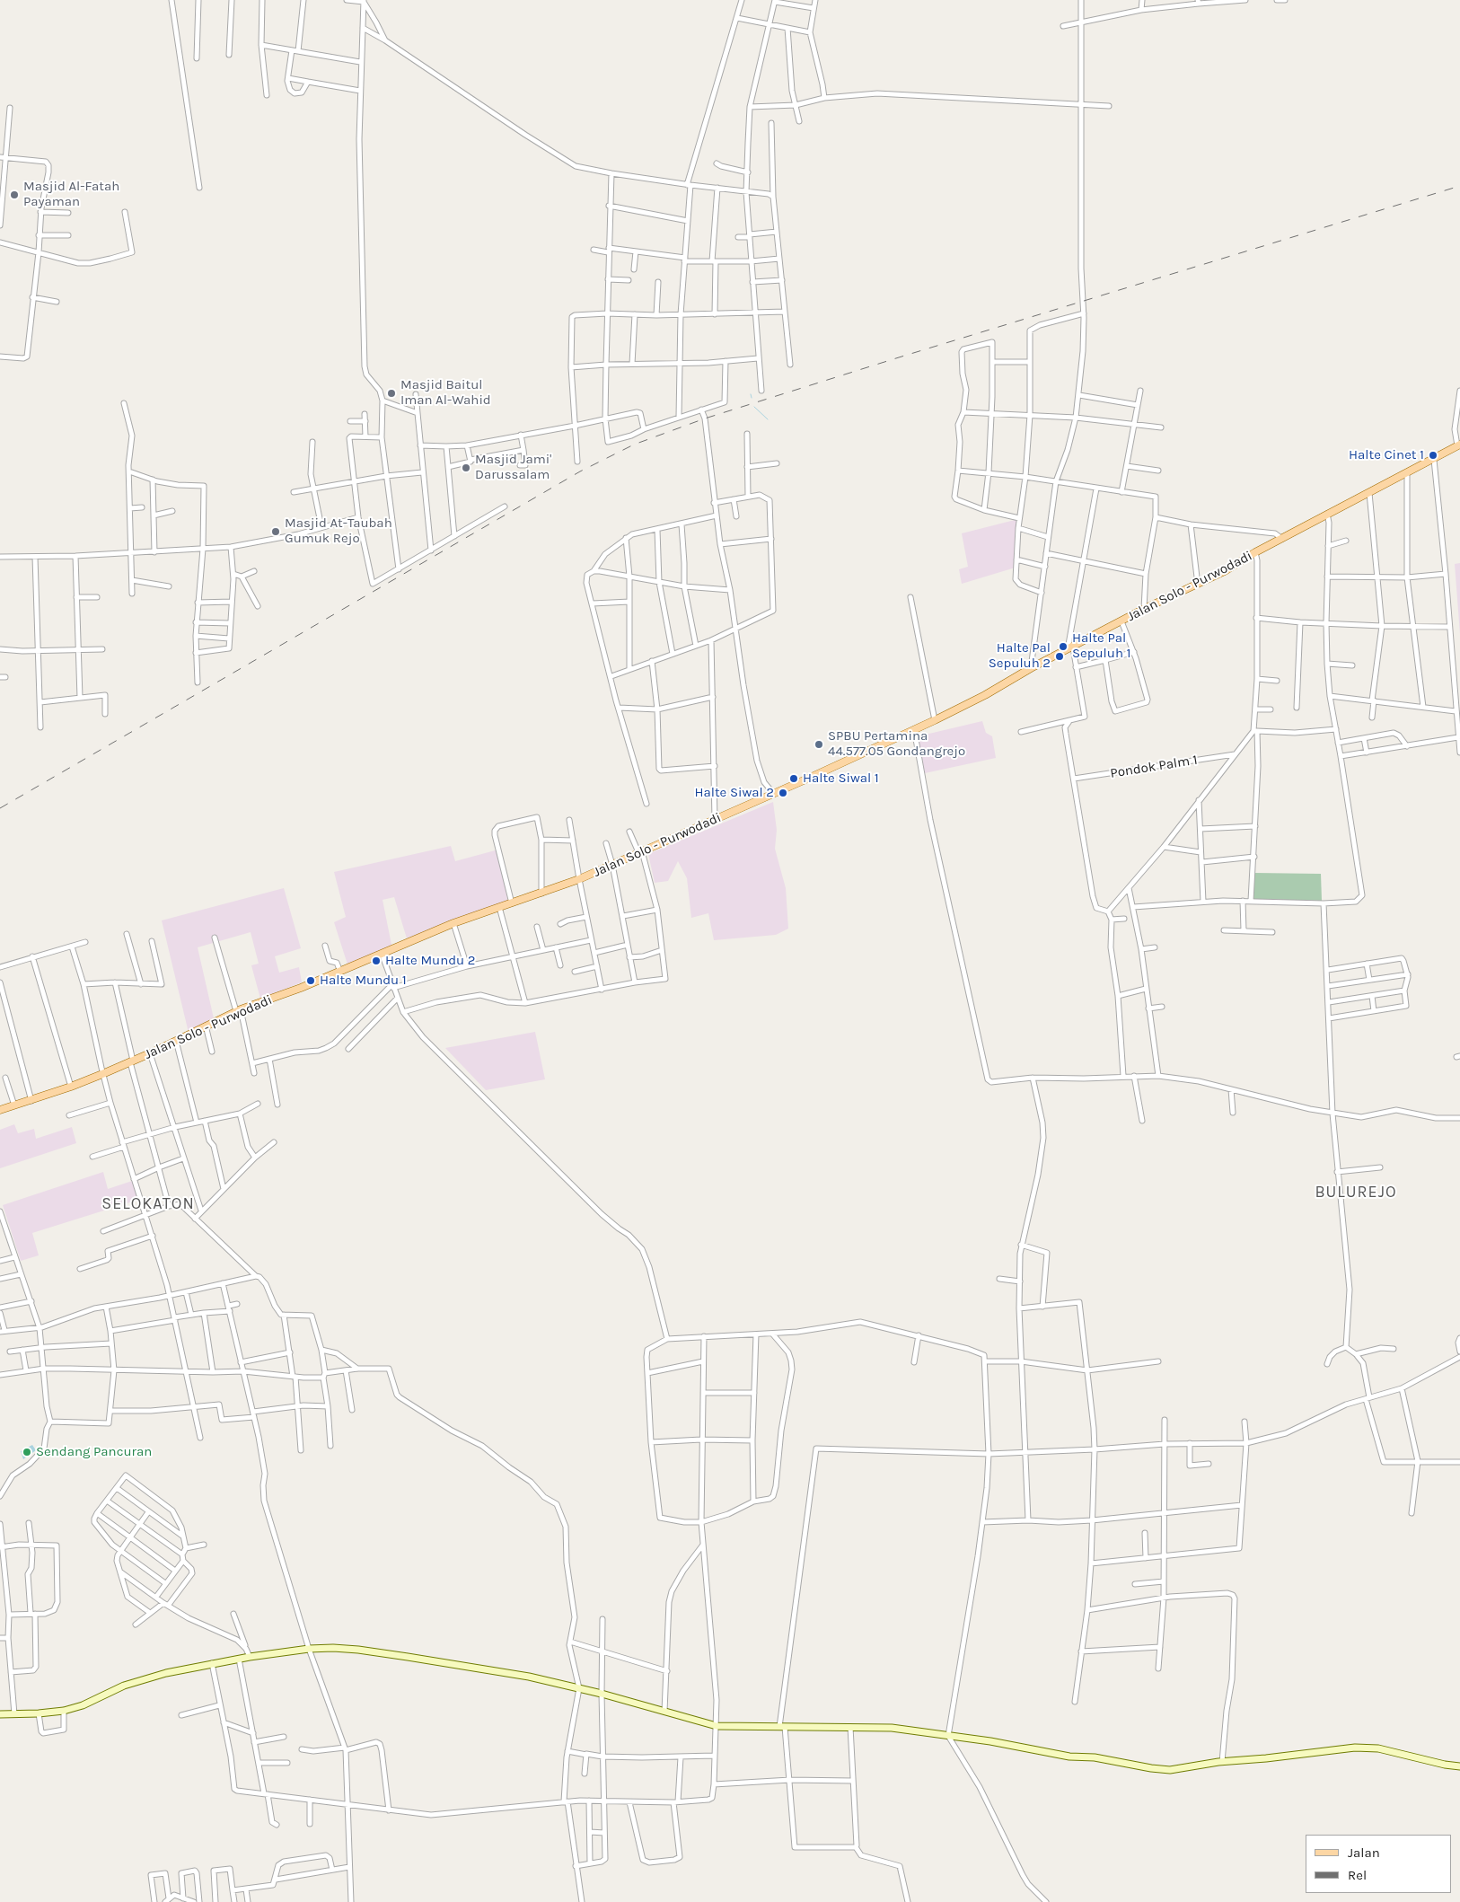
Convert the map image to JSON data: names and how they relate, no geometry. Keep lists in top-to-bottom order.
{
  "streets": {
    "main road": ["Jalan Solo - Purwodadi"],
    "street": ["Pondok Palm 1"]
  },
  "districts": ["BULUREJO", "SELOKATON"],
  "places": [
    "Masjid Al-Fatah Payaman",
    "Masjid Baitul Iman Al-Wahid",
    "Halte Cinet 1",
    "Masjid Jami' Darussalam",
    "Masjid At-Taubah Gumuk Rejo",
    "Halte Pal Sepuluh 1",
    "Halte Pal Sepuluh 2",
    "SPBU Pertamina 44.577.05 Gondangrejo",
    "Halte Siwal 1",
    "Halte Siwal 2",
    "Halte Mundu 2",
    "Halte Mundu 1",
    "Sendang Pancuran"
  ],
  "legend": ["Jalan", "Rel"]
}
